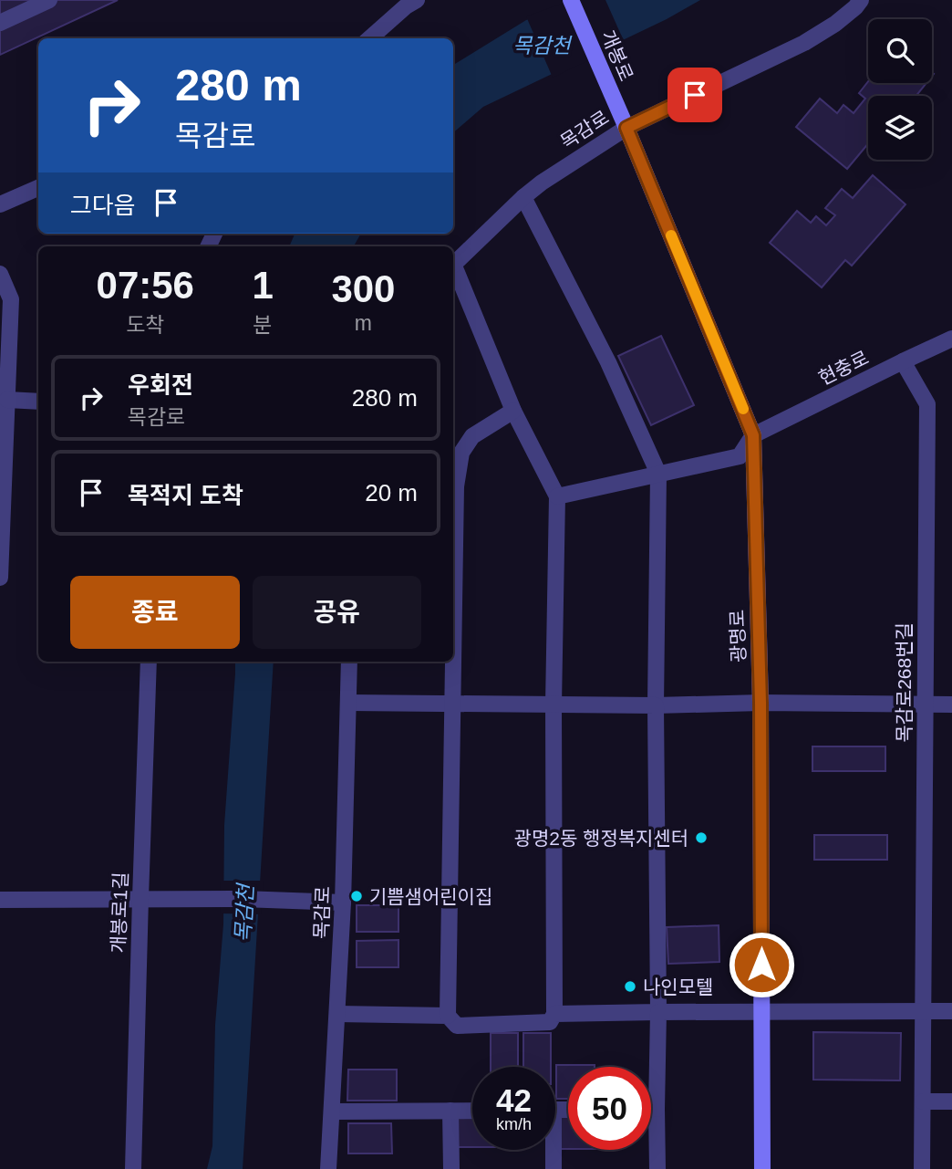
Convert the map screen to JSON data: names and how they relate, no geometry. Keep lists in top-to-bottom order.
{
  "streets": {
    "main road": ["개봉로", "광명로"],
    "street": [
      "목감로",
      "현충로",
      "목감로268번길",
      "개봉로1길"
    ]
  },
  "crossings": [
    ["개봉로", "목감로"],
    ["개봉로", "광명로"],
    ["목감로", "광명로"],
    ["현충로", "광명로"],
    ["현충로", "목감로268번길"]
  ],
  "water": ["목감천"],
  "places": ["광명2동 행정복지센터", "기쁨샘어린이집", "나인모텔"],
  "page": {
    "turn": ["280 m", "목감로"],
    "then": "그다음",
    "eta": [
      "07:56",
      "도착",
      "1",
      "분",
      "300",
      "m"
    ],
    "list": [
      {
        "name": "우회전",
        "note": "목감로",
        "value": "280 m"
      },
      {
        "name": "목적지 도착",
        "value": "20 m"
      }
    ],
    "buttons": ["종료", "공유"],
    "speed": "42 km/h",
    "limit": "50"
  }
}
